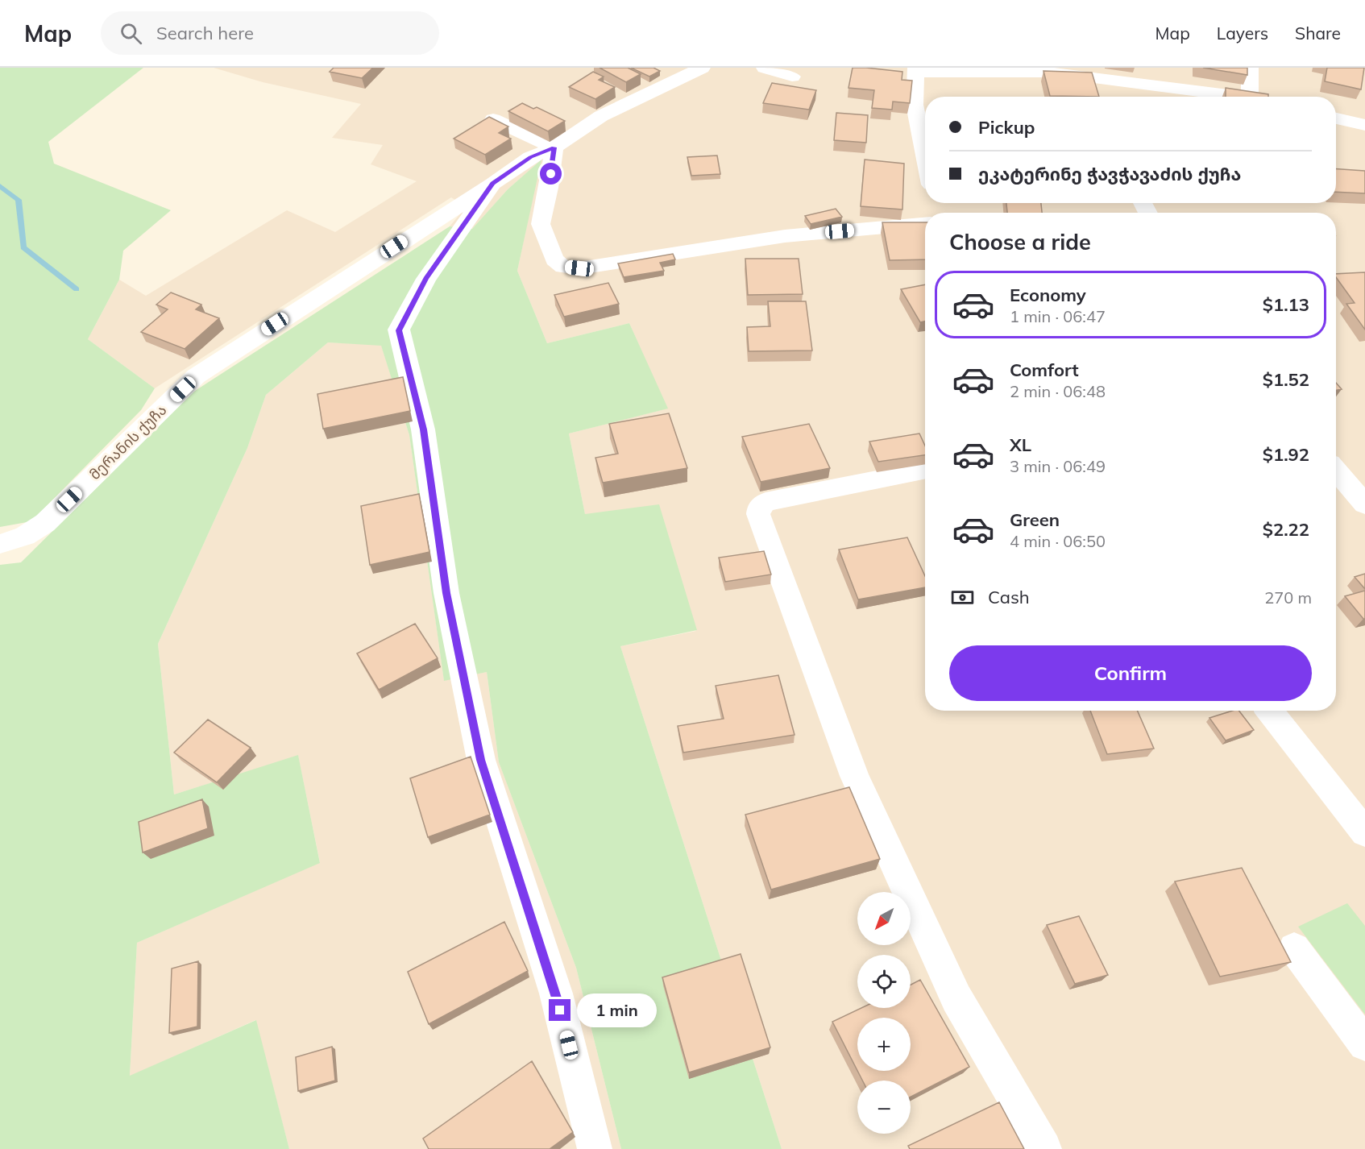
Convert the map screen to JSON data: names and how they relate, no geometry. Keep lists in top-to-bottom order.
{
  "streets": {
    "street": ["მერანის ქუჩა"]
  },
  "north": "bottom left",
  "page": {
    "header": "Map",
    "search": "Search here",
    "nav": ["Map", "Layers", "Share"],
    "banner": ["Pickup", "ეკატერინე ჭავჭავაძის ქუჩა"],
    "heading": "Choose a ride",
    "list": [
      {
        "name": "Economy",
        "note": "1 min · 06:47",
        "value": "$1.13"
      },
      {
        "name": "Comfort",
        "note": "2 min · 06:48",
        "value": "$1.52"
      },
      {
        "name": "XL",
        "note": "3 min · 06:49",
        "value": "$1.92"
      },
      {
        "name": "Green",
        "note": "4 min · 06:50",
        "value": "$2.22"
      }
    ],
    "pay": ["Cash", "270 m"],
    "buttons": "Confirm",
    "map_buttons": ["+", "−"],
    "bubble": "1 min"
  }
}
